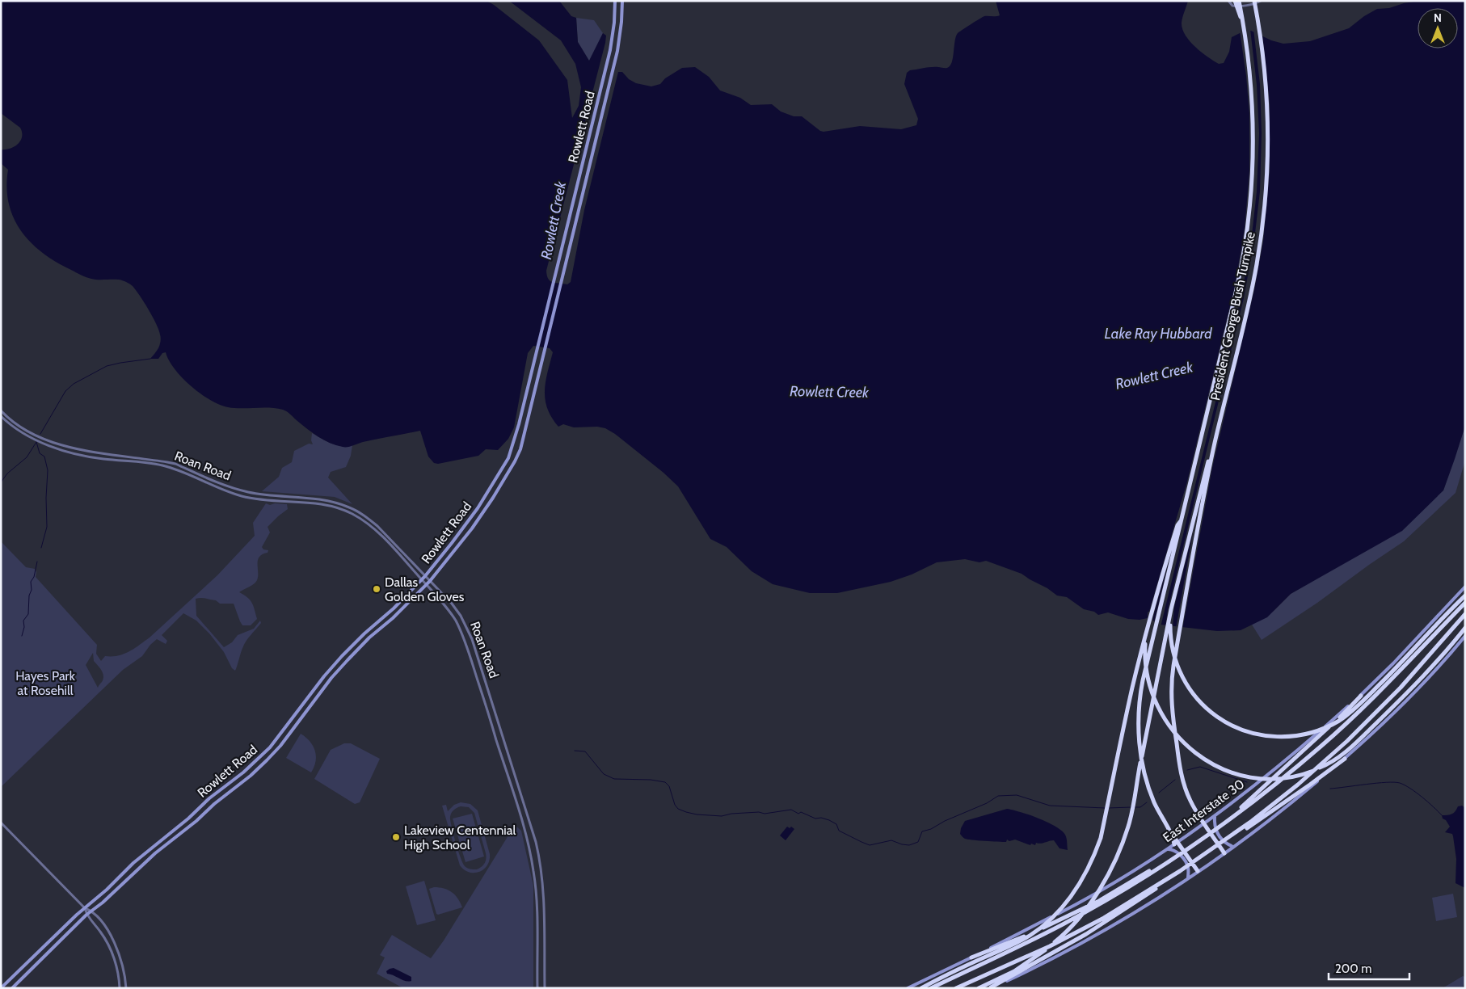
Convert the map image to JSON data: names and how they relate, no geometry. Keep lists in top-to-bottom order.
{
  "streets": {
    "highway": ["President George Bush Turnpike"],
    "main road": ["Rowlett Road", "East Interstate 30"],
    "street": ["Roan Road"]
  },
  "crossings": [
    ["Rowlett Road", "Roan Road"]
  ],
  "water": ["Rowlett Creek", "Lake Ray Hubbard"],
  "parks": ["Hayes Park at Rosehill"],
  "places": ["Dallas Golden Gloves", "Lakeview Centennial High School"],
  "scale_bar": "200 m",
  "north": "top"
}
